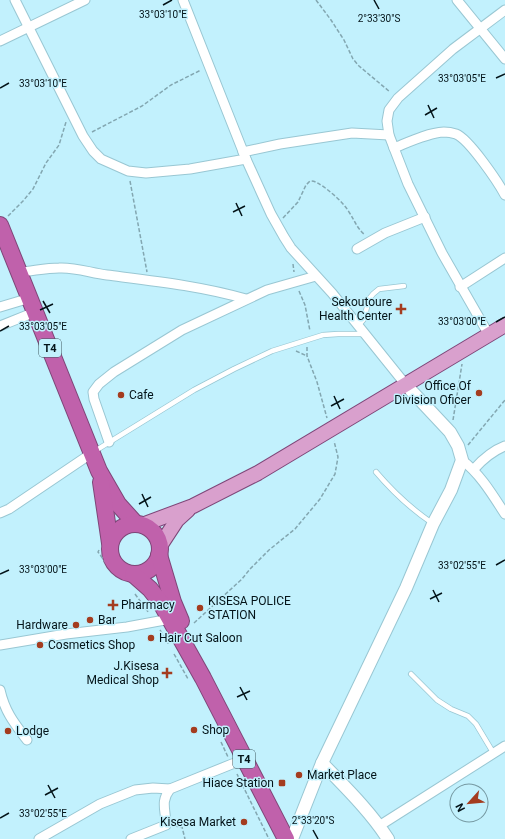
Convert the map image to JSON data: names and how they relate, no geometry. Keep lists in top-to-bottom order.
{
  "streets": {
    "highway": ["T4"]
  },
  "places": {
    "health": ["Sekoutoure Health Center", "Pharmacy", "J.Kisesa Medical Shop"],
    "other": [
      "Office Of Division Oficer",
      "Cafe",
      "KISESA POLICE STATION",
      "Bar",
      "Hardware",
      "Hair Cut Saloon",
      "Cosmetics Shop",
      "Shop",
      "Lodge",
      "Market Place",
      "Kisesa Market"
    ],
    "transit": ["Hiace Station"]
  },
  "north": "bottom left",
  "coordinates": [
    "33°03'10\"E",
    "2°33'30\"S",
    "33°03'05\"E",
    "33°03'00\"E",
    "33°02'55\"E",
    "2°33'20\"S"
  ]
}
